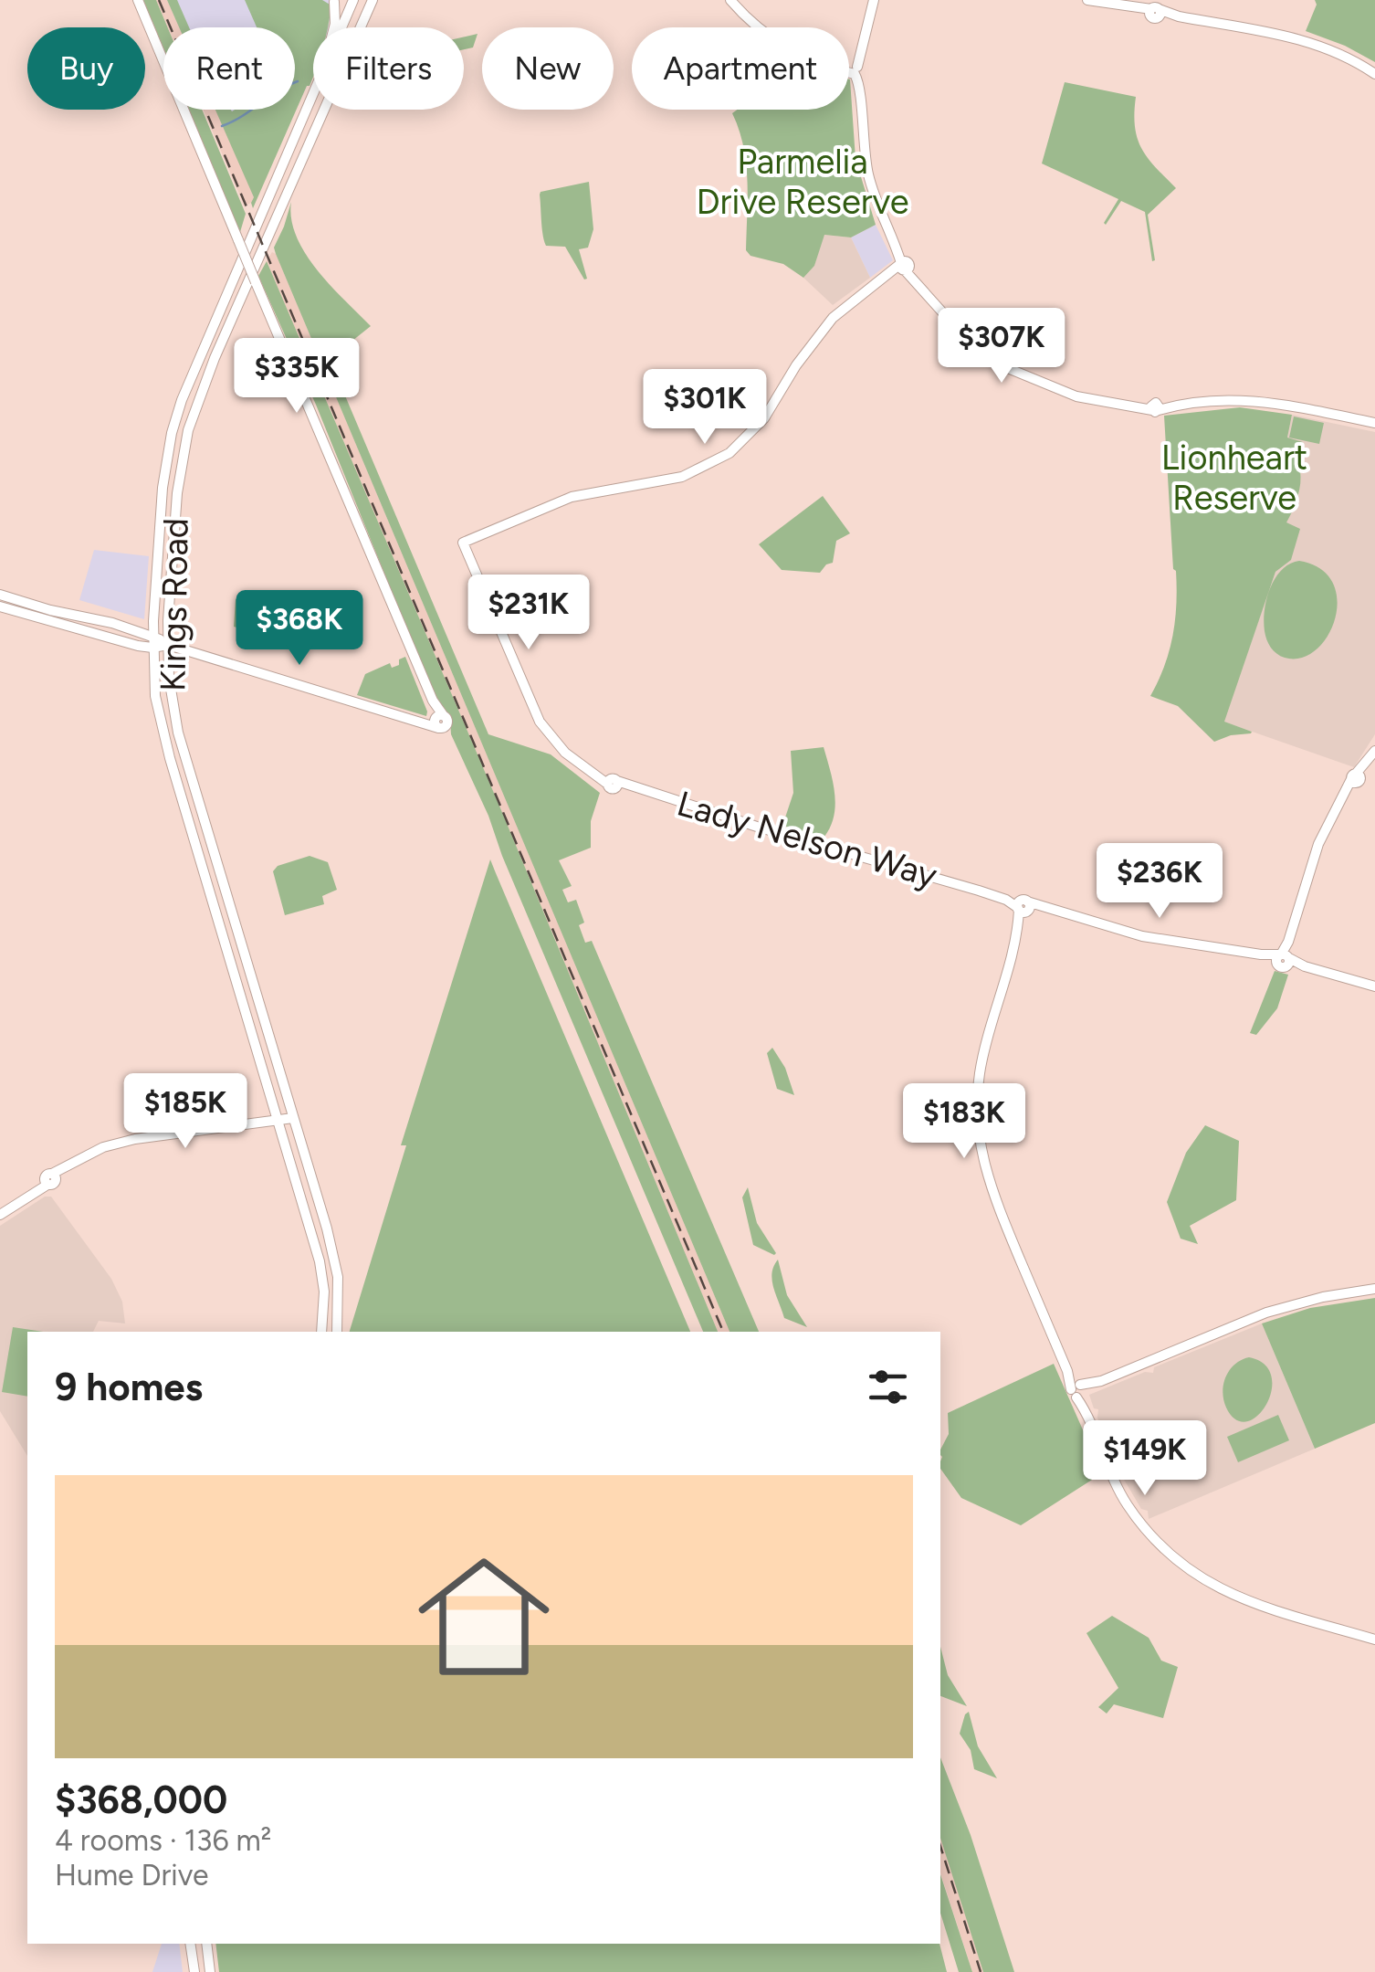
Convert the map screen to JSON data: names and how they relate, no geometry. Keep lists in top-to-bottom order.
{
  "streets": {
    "street": ["Kings Road", "Lady Nelson Way"]
  },
  "parks": ["Parmelia Drive Reserve", "Lionheart Reserve"],
  "page": {
    "chip": [
      "Buy",
      "Rent",
      "Filters",
      "New",
      "Apartment"
    ],
    "price": [
      "$307K",
      "$335K",
      "$301K",
      "$231K",
      "$368K",
      "$236K",
      "$185K",
      "$183K",
      "$149K"
    ],
    "heading": "9 homes",
    "list": [
      {
        "name": "$368,000",
        "note": "4 rooms · 136 m² · Hume Drive"
      }
    ]
  }
}
